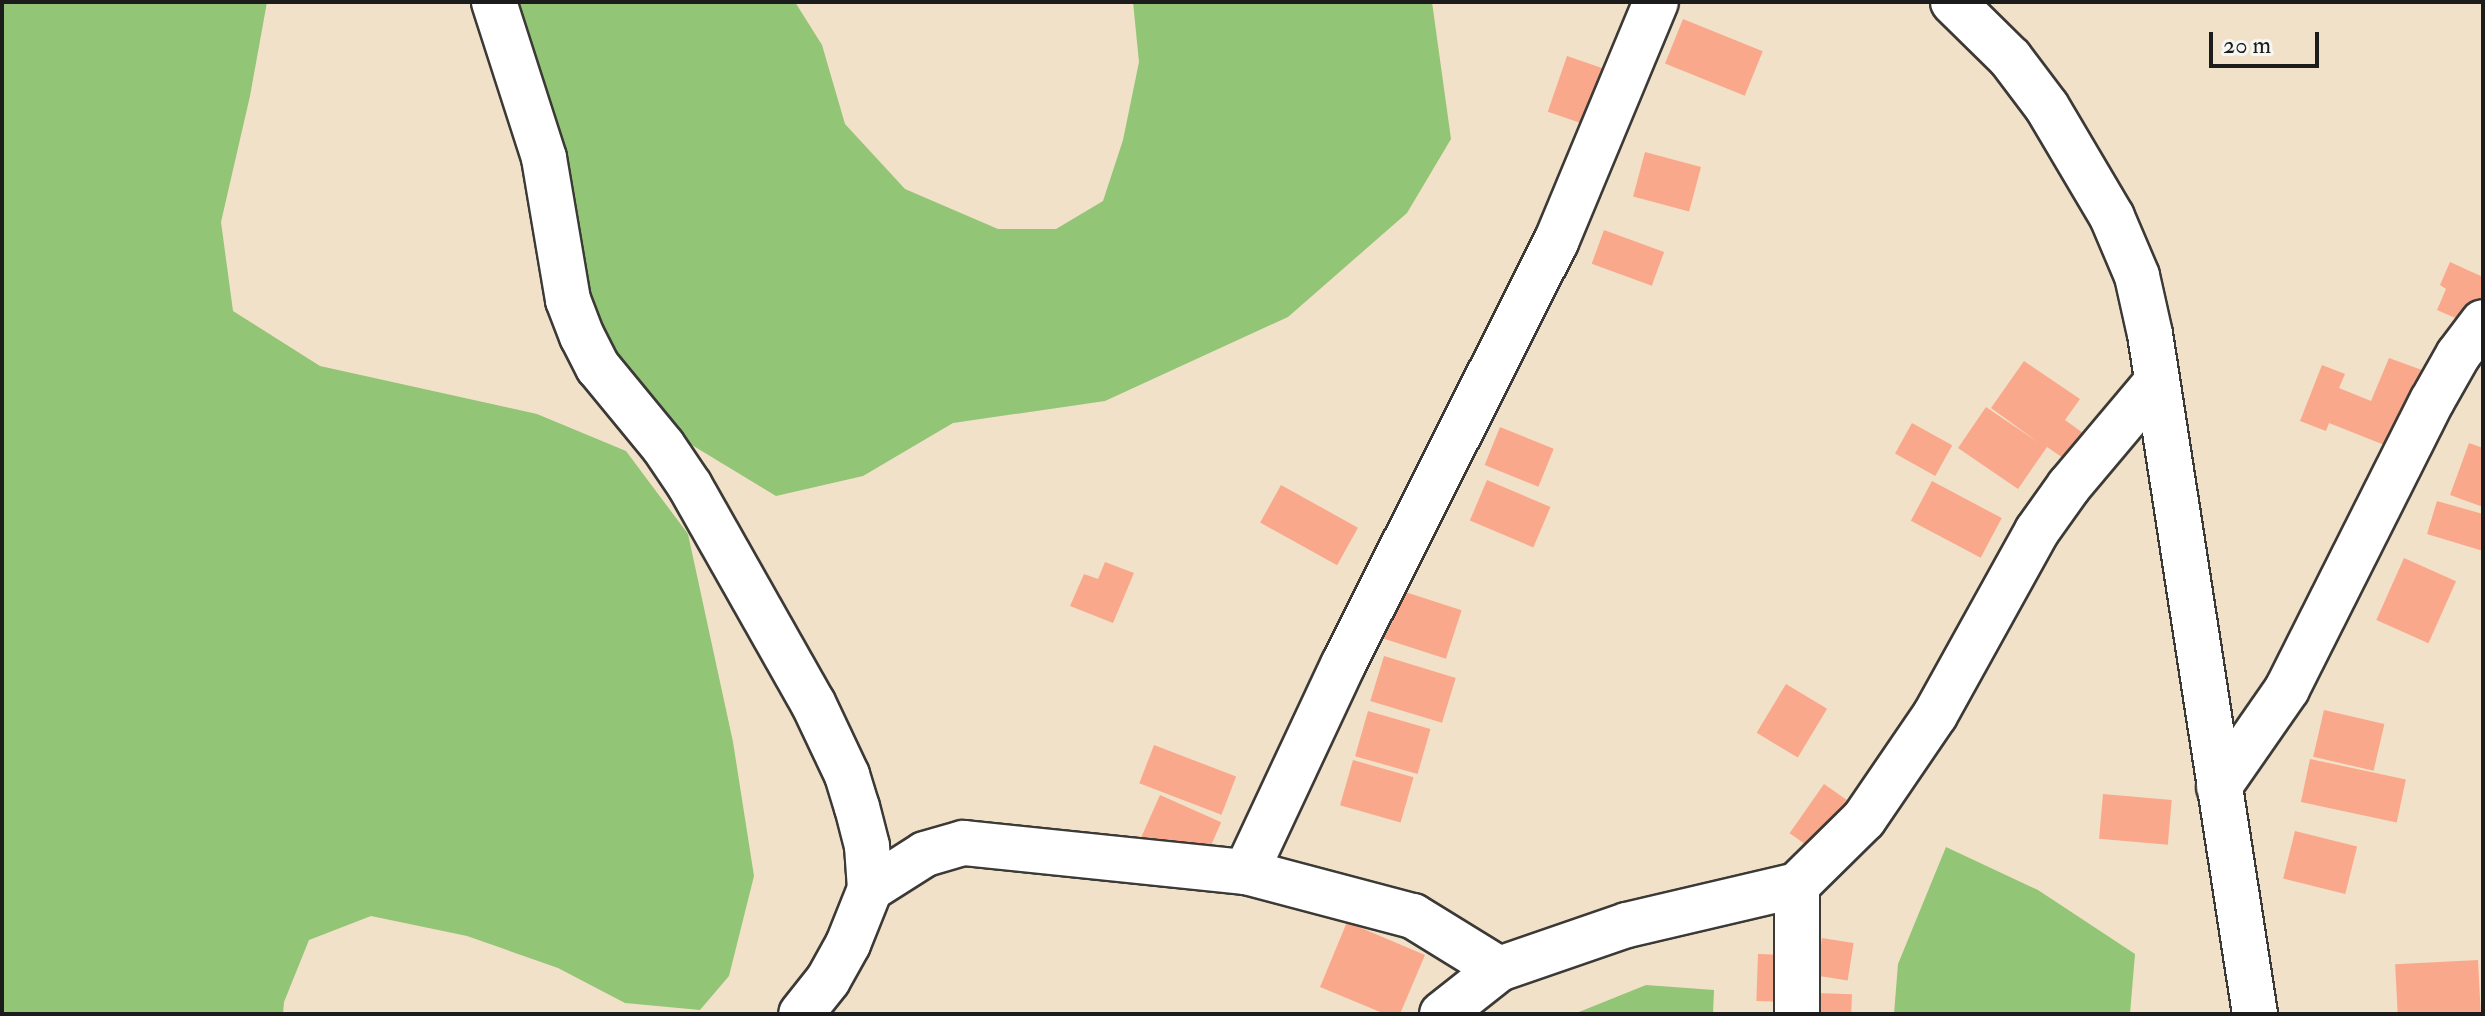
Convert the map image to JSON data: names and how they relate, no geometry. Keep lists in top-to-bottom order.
{
  "scale_bar": "20 m"
}
